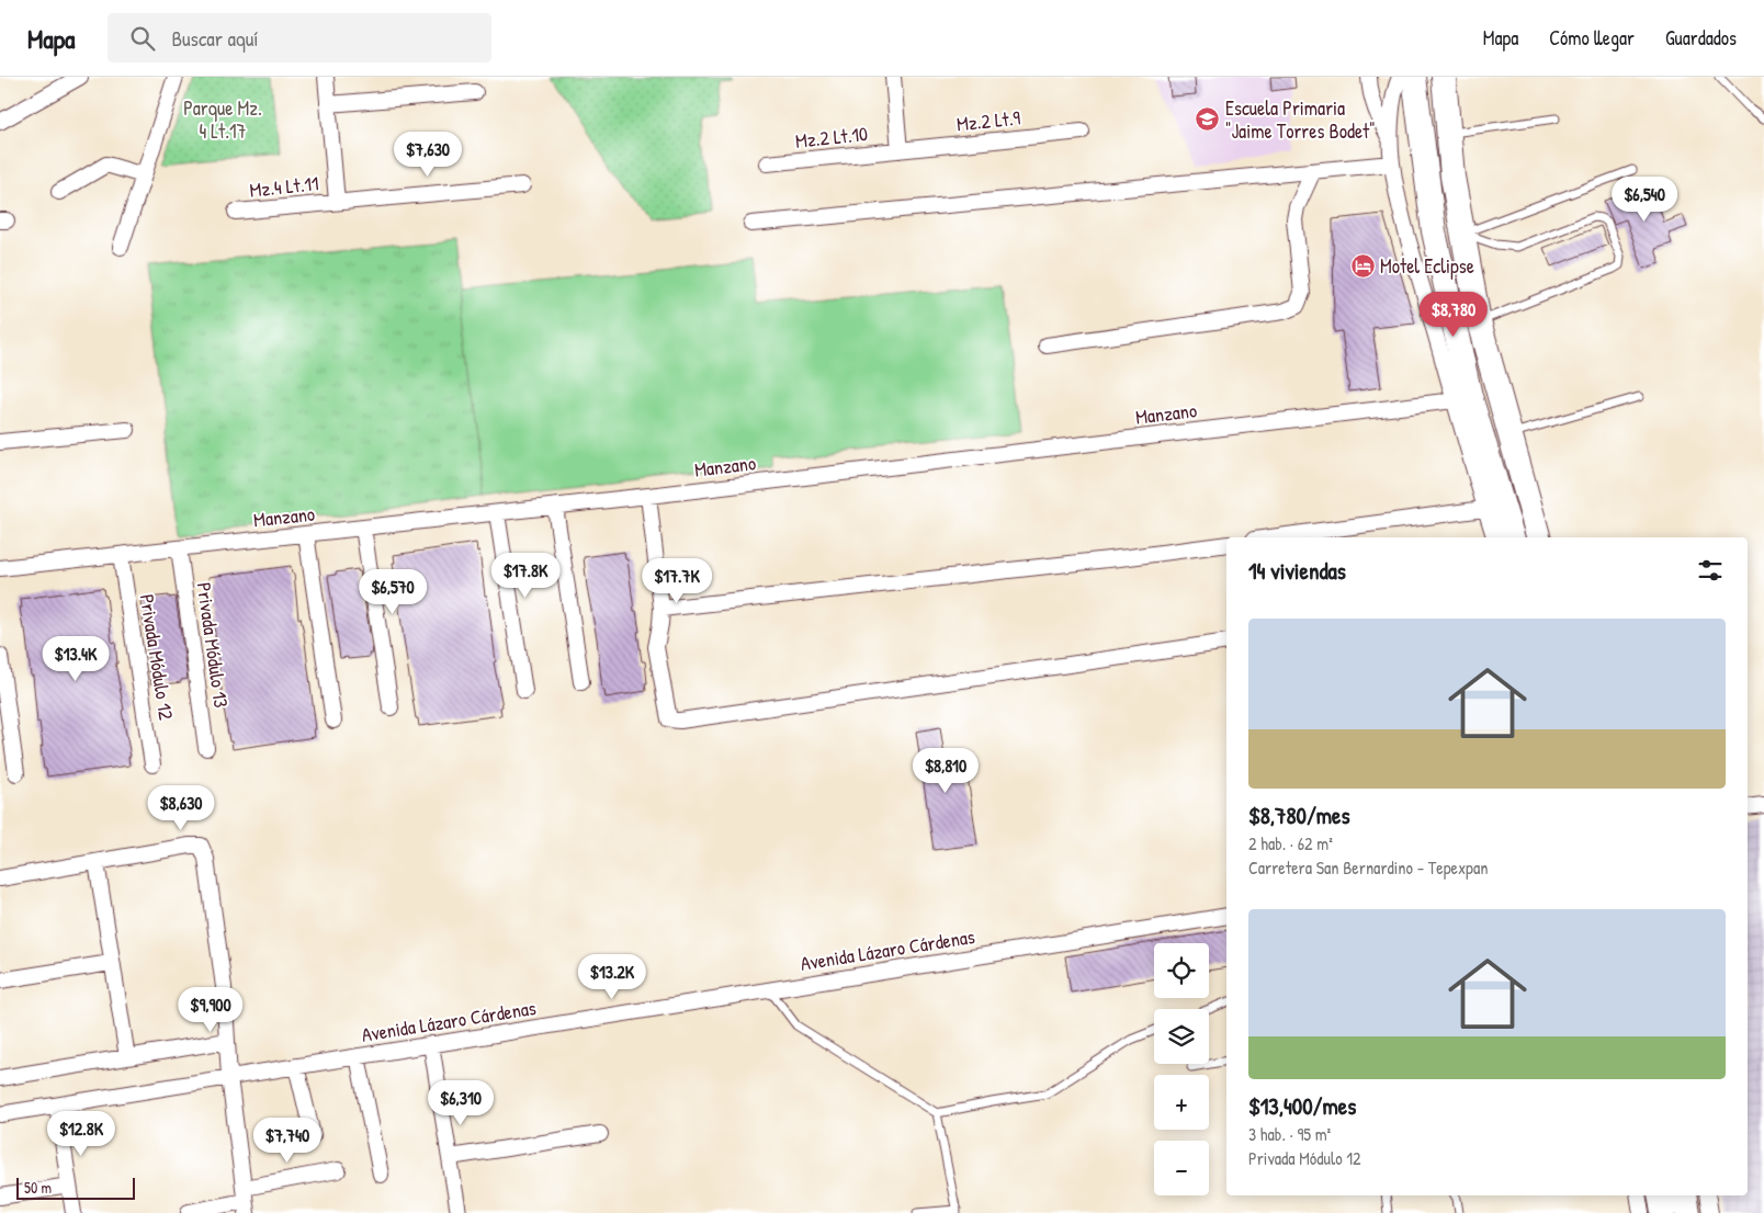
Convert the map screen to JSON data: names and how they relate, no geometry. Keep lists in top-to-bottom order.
{
  "streets": {
    "street": [
      "Mz.2 Lt.9",
      "Mz.2 Lt.10",
      "Mz.4 Lt.11",
      "Manzano",
      "Privada Módulo 13",
      "Privada Módulo 12",
      "Avenida Lázaro Cárdenas"
    ]
  },
  "crossings": [
    ["Mz.2 Lt.9", "Mz.2 Lt.10"],
    ["Manzano", "Privada Módulo 13"],
    ["Manzano", "Privada Módulo 12"]
  ],
  "parks": ["Parque Mz. 4 Lt.17"],
  "places": {
    "school or university": ["Escuela Primaria \"Jaime Torres Bodet\""],
    "hotel": ["Motel Eclipse"]
  },
  "scale_bar": "50 m",
  "page": {
    "header": "Mapa",
    "search": "Buscar aquí",
    "nav": ["Mapa", "Cómo llegar", "Guardados"],
    "price": [
      "$7,630",
      "$6,540",
      "$8,780",
      "$17.8K",
      "$17.7K",
      "$6,570",
      "$13.4K",
      "$8,810",
      "$8,630",
      "$13.2K",
      "$9,900",
      "$6,310",
      "$12.8K",
      "$7,740"
    ],
    "heading": "14 viviendas",
    "list": [
      {
        "name": "$8,780/mes",
        "note": "2 hab. · 62 m² · Carretera San Bernardino - Tepexpan"
      },
      {
        "name": "$13,400/mes",
        "note": "3 hab. · 95 m² · Privada Módulo 12"
      }
    ],
    "map_buttons": ["+", "−"],
    "scale": "50 m"
  }
}
